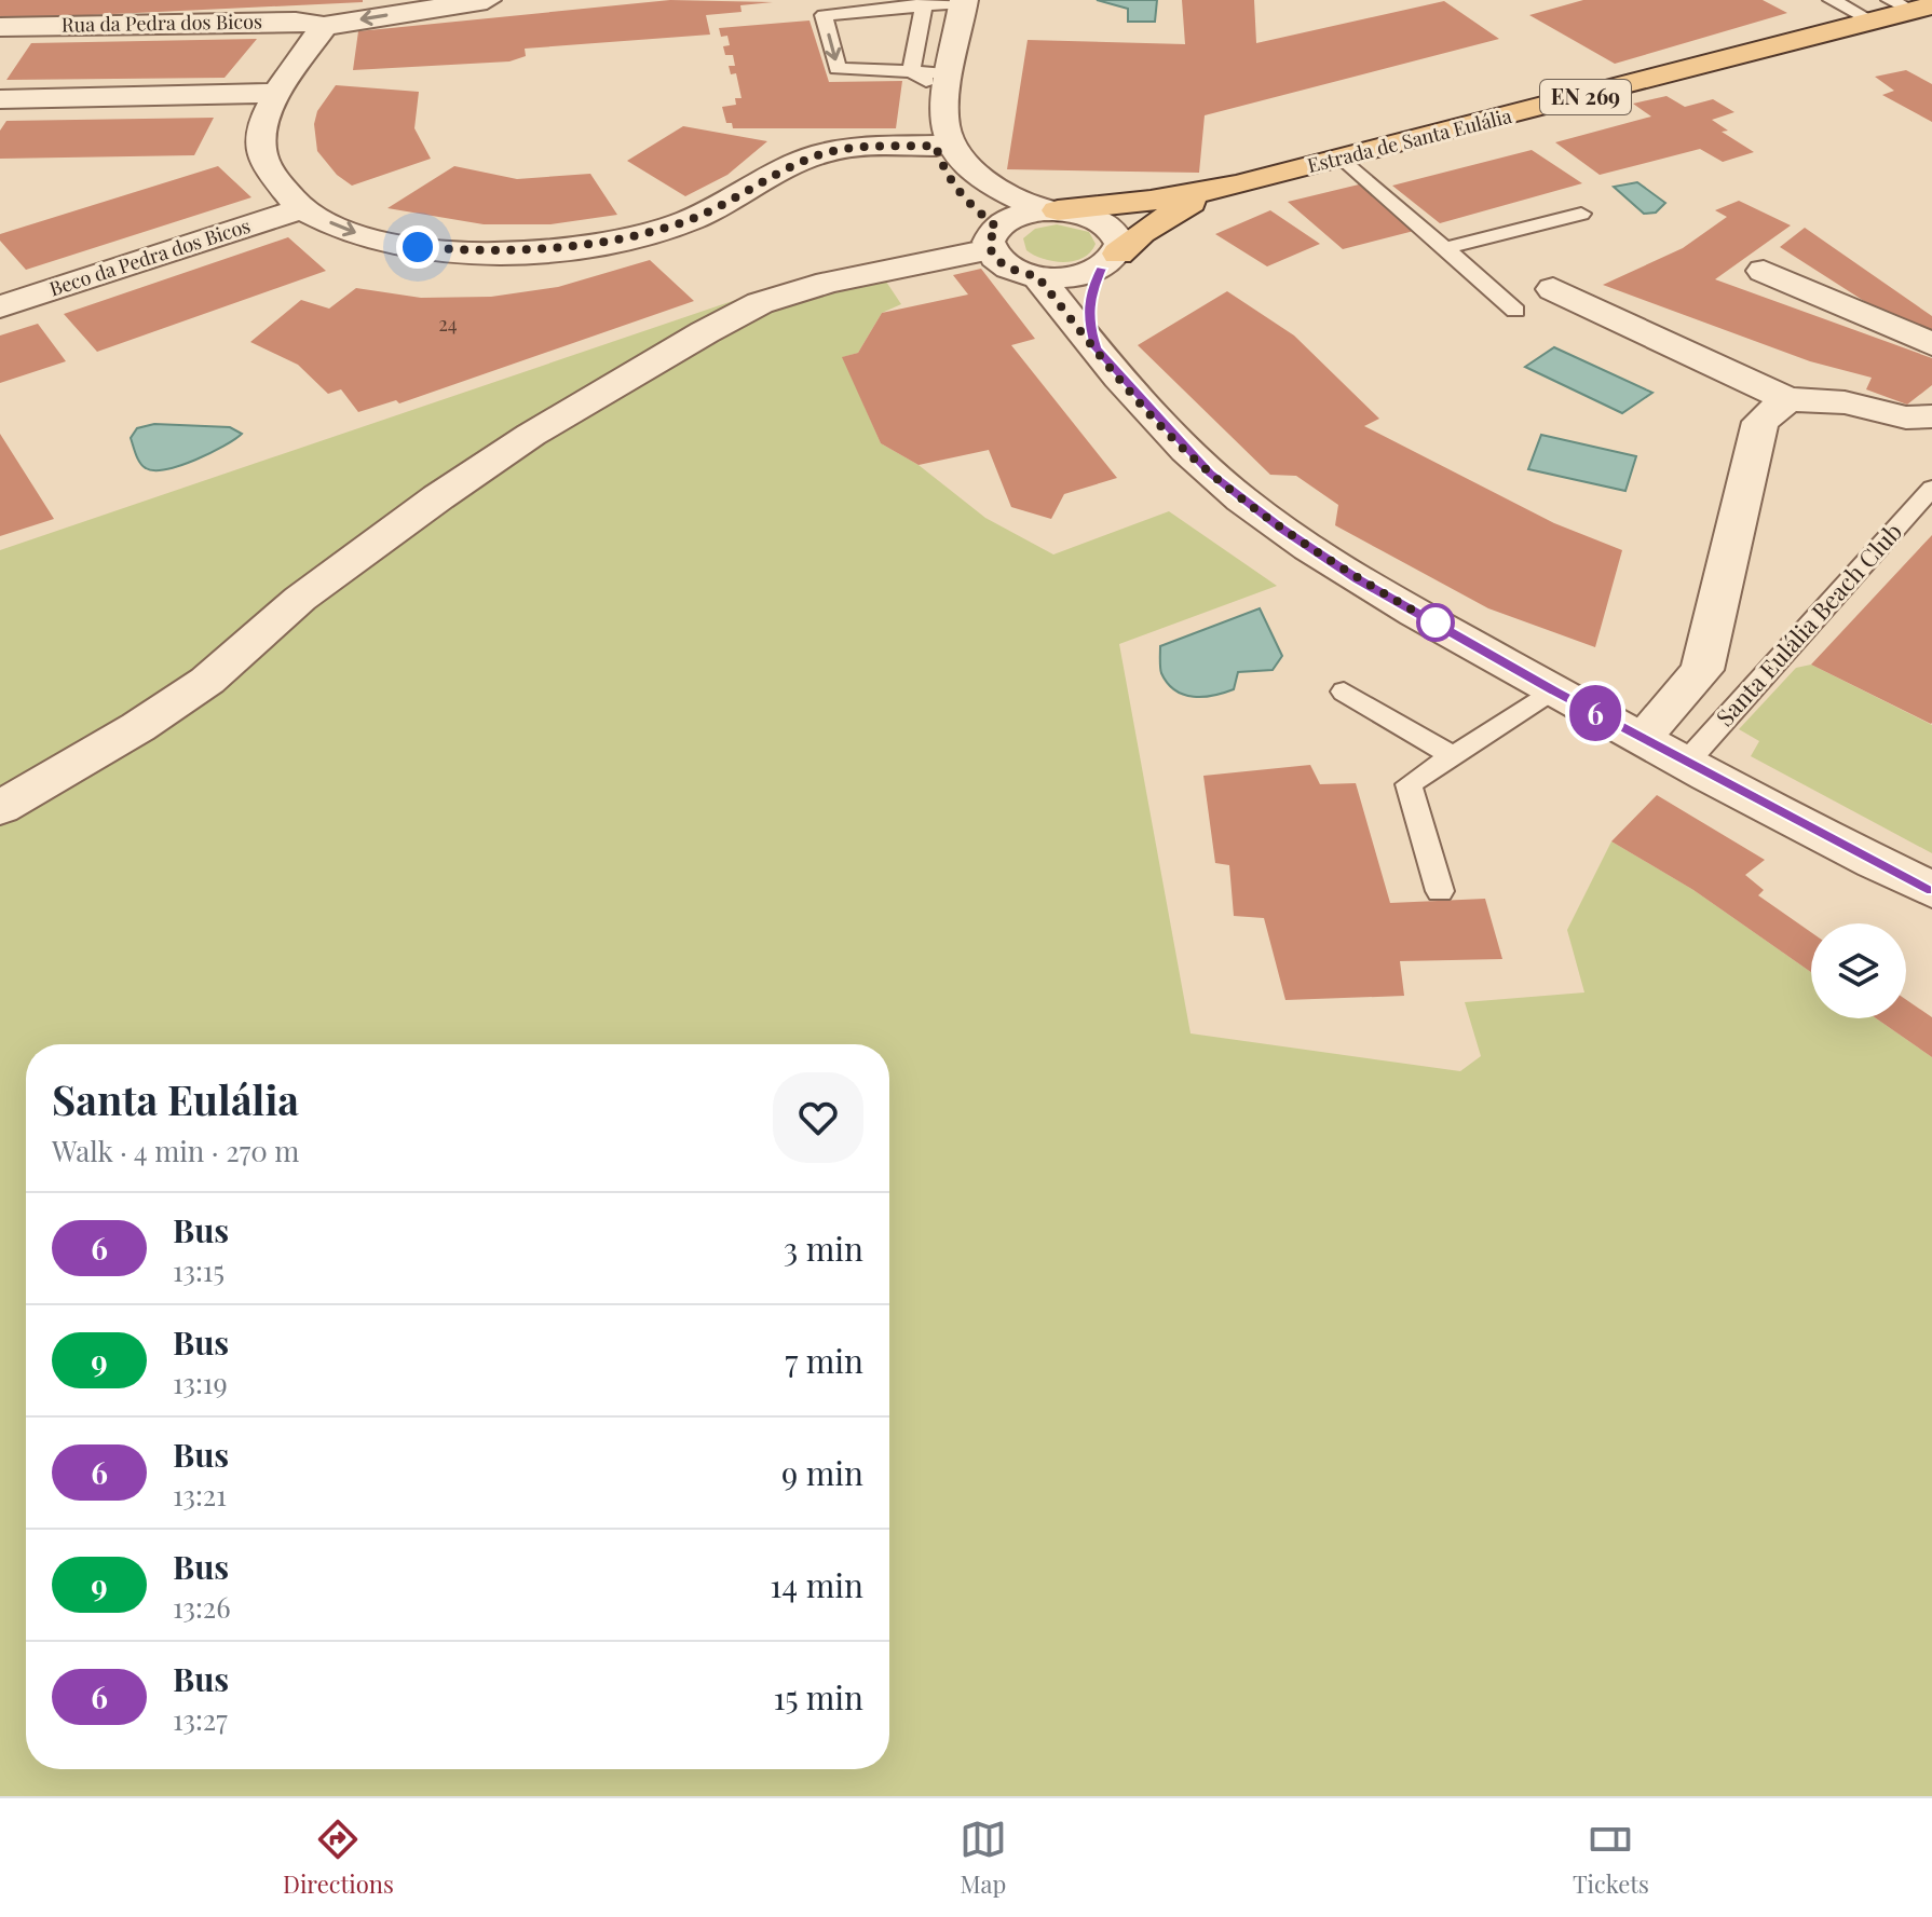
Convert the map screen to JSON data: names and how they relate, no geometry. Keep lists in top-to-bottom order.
{
  "streets": {
    "main road": ["EN 269", "Estrada de Santa Eulália"],
    "street": ["Rua da Pedra dos Bicos", "Beco da Pedra dos Bicos"],
    "lane": ["Santa Eulália Beach Club"]
  },
  "crossings": [
    ["Estrada de Santa Eulália", "Santa Eulália Beach Club"]
  ],
  "lines": ["bus line 6"],
  "house_numbers": ["24"],
  "page": {
    "on_map": "6",
    "heading": ["Santa Eulália", "Walk · 4 min · 270 m"],
    "list": [
      {
        "mark": "6",
        "name": "Bus",
        "note": "13:15",
        "value": "3 min"
      },
      {
        "mark": "9",
        "name": "Bus",
        "note": "13:19",
        "value": "7 min"
      },
      {
        "mark": "6",
        "name": "Bus",
        "note": "13:21",
        "value": "9 min"
      },
      {
        "mark": "9",
        "name": "Bus",
        "note": "13:26",
        "value": "14 min"
      },
      {
        "mark": "6",
        "name": "Bus",
        "note": "13:27",
        "value": "15 min"
      }
    ],
    "tabs": ["Directions", "Map", "Tickets"]
  }
}
